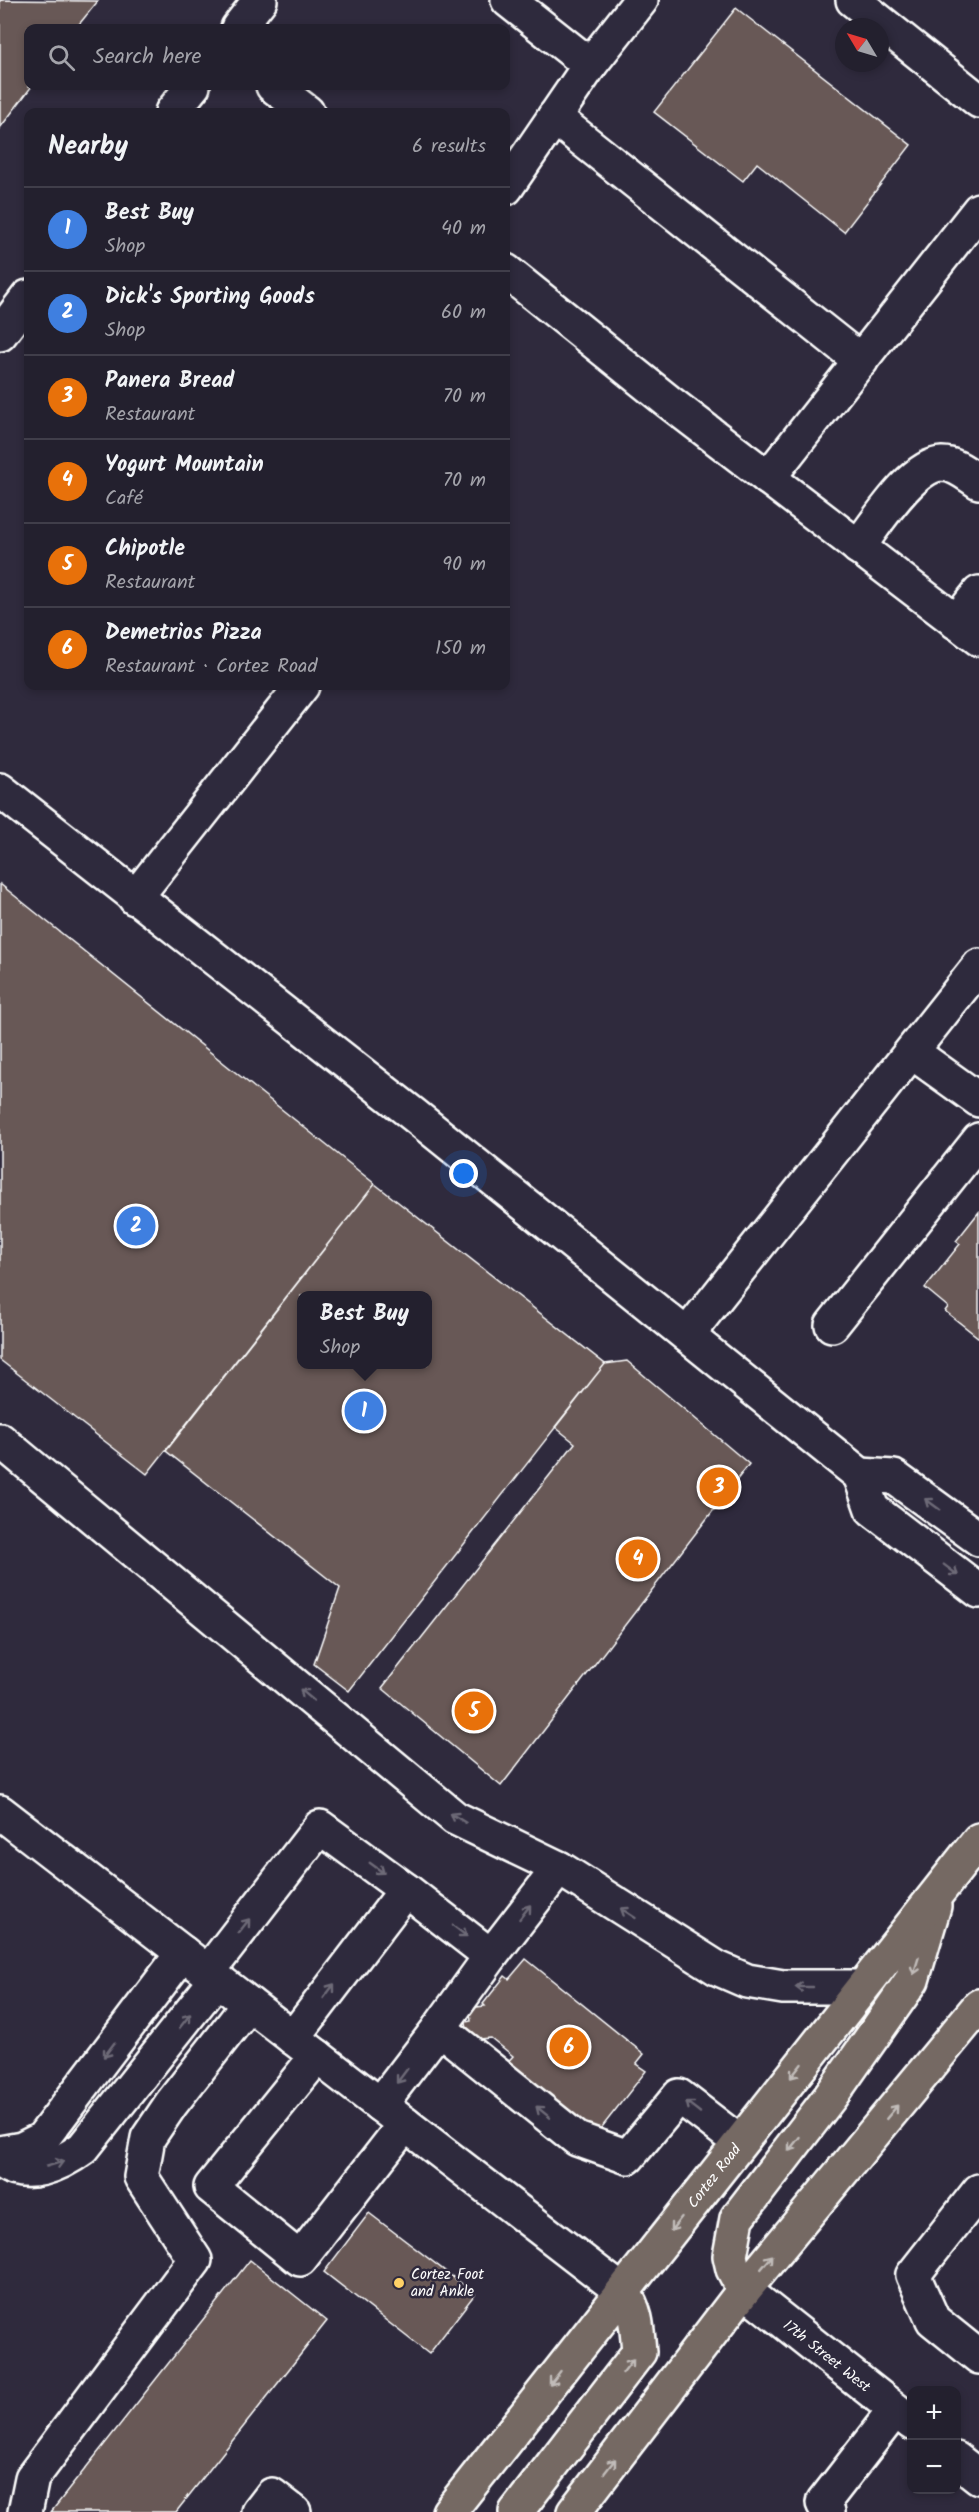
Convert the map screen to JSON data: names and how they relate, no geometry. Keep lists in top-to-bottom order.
{
  "streets": {
    "main road": ["Cortez Road"],
    "street": ["17th Street West"]
  },
  "places": ["Cortez Foot and Ankle"],
  "north": "top left",
  "page": {
    "search": "Search here",
    "heading": ["Nearby", "6 results"],
    "list": [
      {
        "mark": "1",
        "name": "Best Buy",
        "note": "Shop",
        "value": "40 m"
      },
      {
        "mark": "2",
        "name": "Dick's Sporting Goods",
        "note": "Shop",
        "value": "60 m"
      },
      {
        "mark": "3",
        "name": "Panera Bread",
        "note": "Restaurant",
        "value": "70 m"
      },
      {
        "mark": "4",
        "name": "Yogurt Mountain",
        "note": "Café",
        "value": "70 m"
      },
      {
        "mark": "5",
        "name": "Chipotle",
        "note": "Restaurant",
        "value": "90 m"
      },
      {
        "mark": "6",
        "name": "Demetrios Pizza",
        "note": "Restaurant · Cortez Road",
        "value": "150 m"
      }
    ],
    "pins": [
      "2",
      "1",
      "3",
      "4",
      "5",
      "6"
    ],
    "popup": ["Best Buy", "Shop"],
    "map_buttons": ["+", "−"]
  }
}
